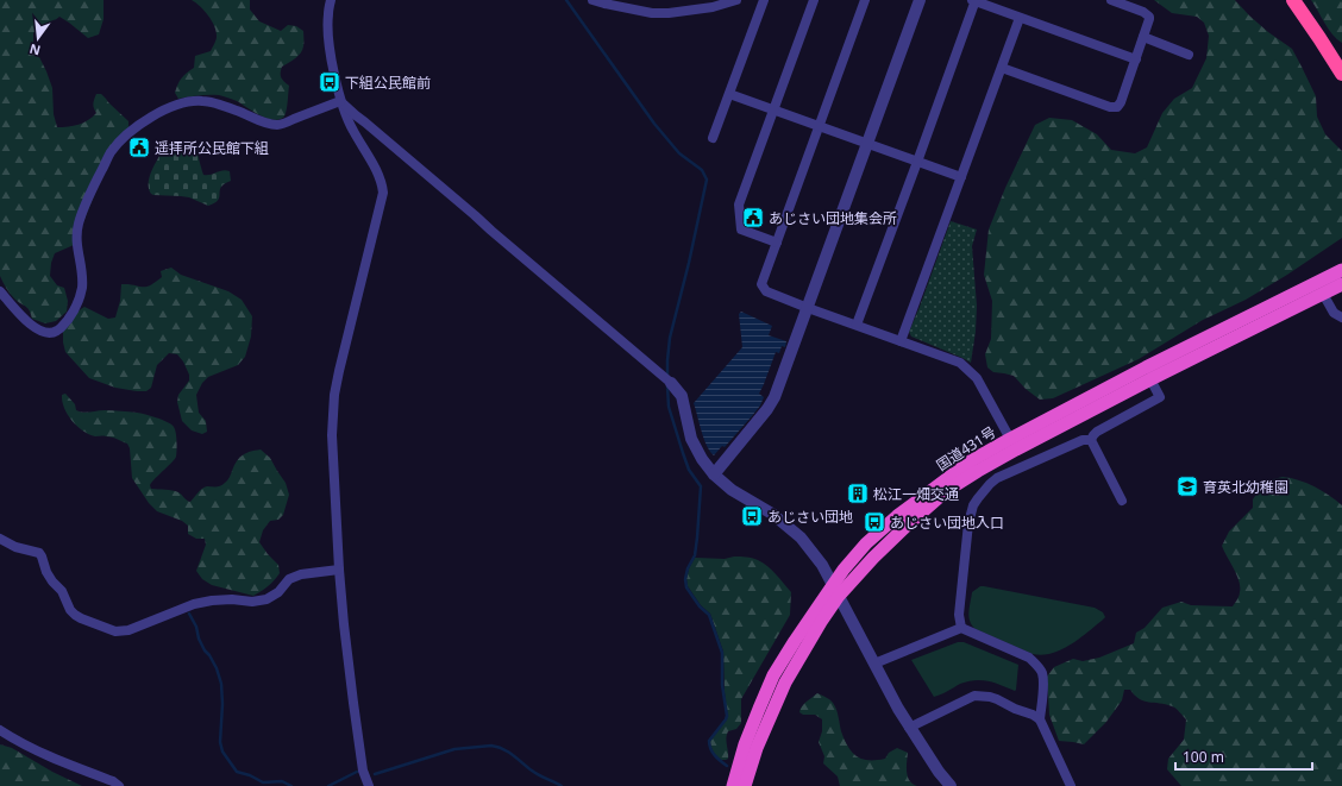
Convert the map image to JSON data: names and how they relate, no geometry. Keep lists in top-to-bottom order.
{
  "streets": {
    "highway": ["国道431号"]
  },
  "places": {
    "bus stop": ["下組公民館前", "あじさい団地", "あじさい団地入口"],
    "public building": ["遥拝所公民館下組", "あじさい団地集会所"],
    "school or university": ["育英北幼稚園"],
    "building": ["松江一畑交通"]
  },
  "scale_bar": "100 m",
  "north": "bottom"
}
